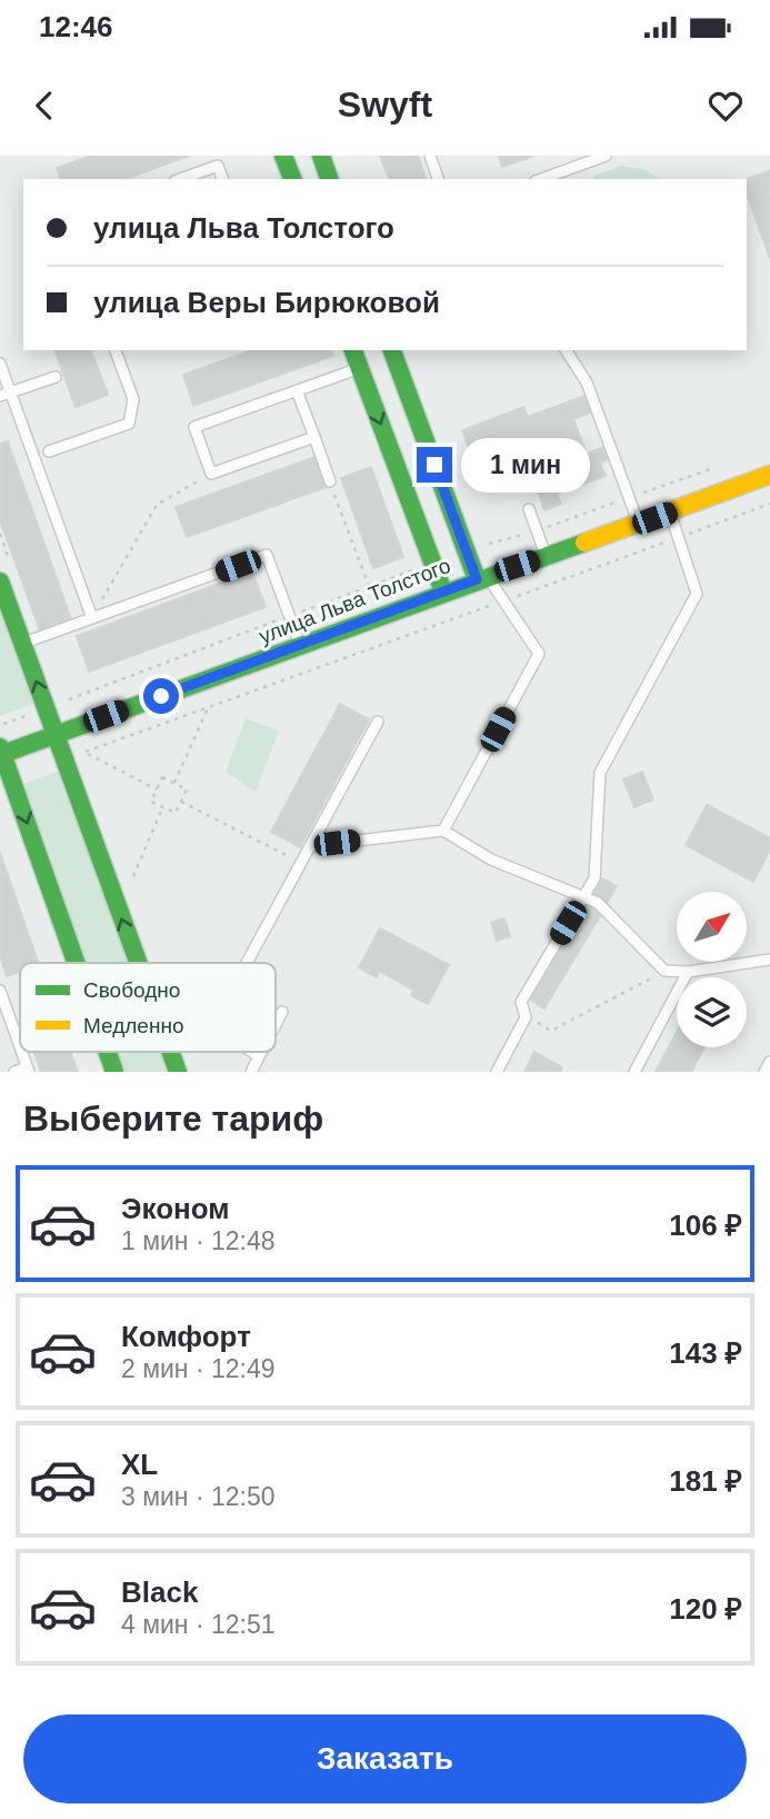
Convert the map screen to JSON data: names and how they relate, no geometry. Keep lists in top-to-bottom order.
{
  "streets": {
    "street": ["улица Льва Толстого"]
  },
  "legend": ["Свободно", "Медленно"],
  "north": "top right",
  "page": {
    "status": "12:46",
    "header": "Swyft",
    "banner": ["улица Льва Толстого", "улица Веры Бирюковой"],
    "bubble": "1 мин",
    "heading": "Выберите тариф",
    "list": [
      {
        "name": "Эконом",
        "note": "1 мин · 12:48",
        "value": "106 ₽"
      },
      {
        "name": "Комфорт",
        "note": "2 мин · 12:49",
        "value": "143 ₽"
      },
      {
        "name": "XL",
        "note": "3 мин · 12:50",
        "value": "181 ₽"
      },
      {
        "name": "Black",
        "note": "4 мин · 12:51",
        "value": "120 ₽"
      }
    ],
    "buttons": "Заказать"
  }
}
